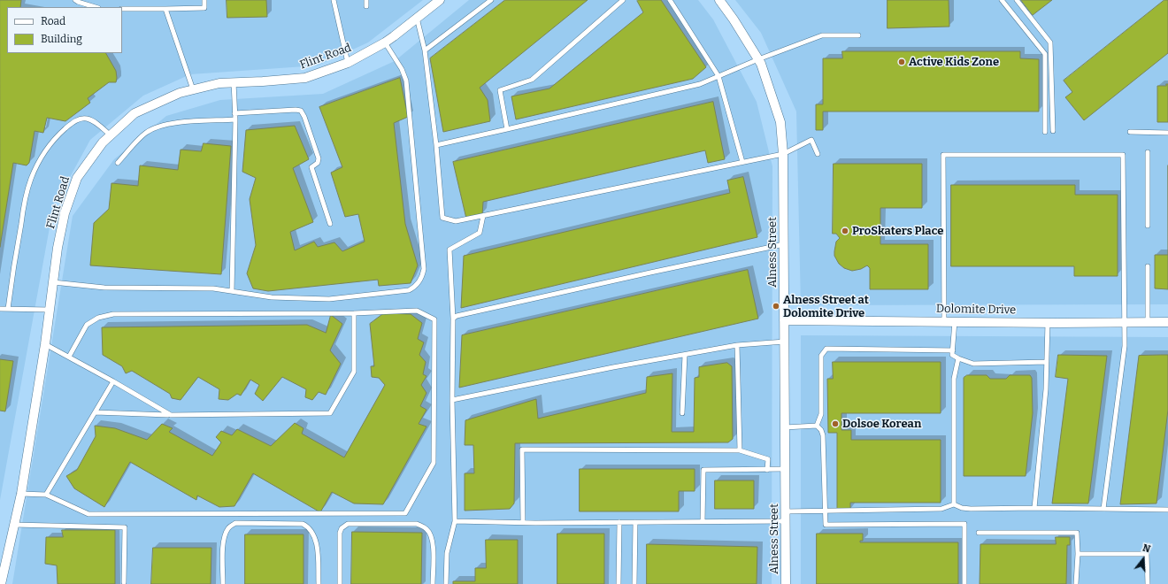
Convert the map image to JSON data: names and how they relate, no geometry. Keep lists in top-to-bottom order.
{
  "streets": {
    "street": ["Flint Road", "Alness Street", "Dolomite Drive"]
  },
  "crossings": [
    ["Alness Street", "Dolomite Drive"]
  ],
  "places": [
    "Active Kids Zone",
    "ProSkaters Place",
    "Alness Street at Dolomite Drive",
    "Dolsoe Korean"
  ],
  "legend": ["Road", "Building"],
  "north": "top"
}
